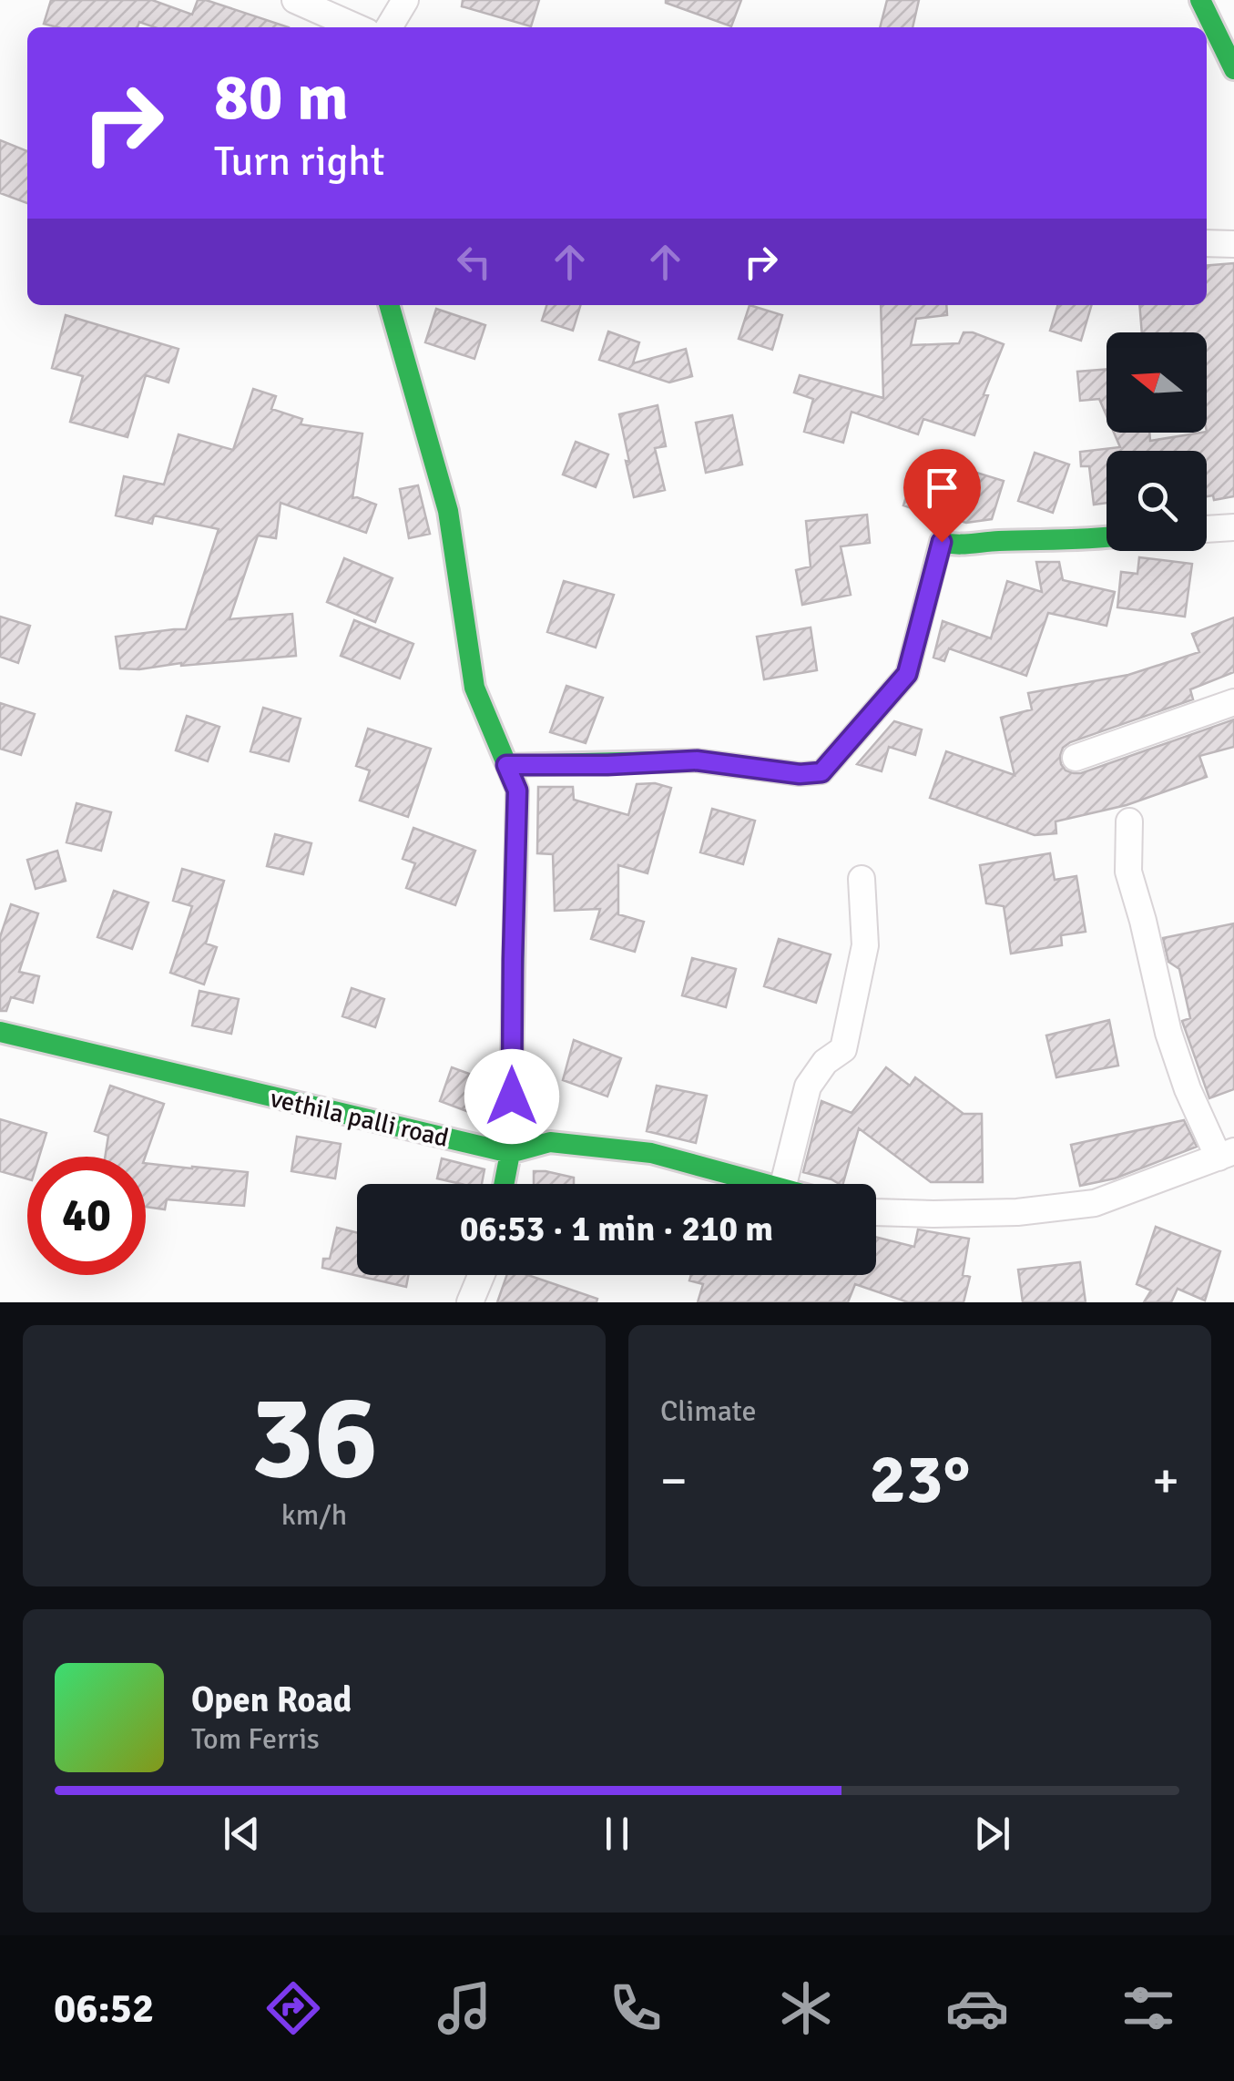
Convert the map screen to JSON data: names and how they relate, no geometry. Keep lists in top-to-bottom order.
{
  "streets": {
    "street": ["vethila palli road"]
  },
  "north": "left",
  "page": {
    "turn": ["80 m", "Turn right"],
    "limit": "40",
    "trip": "06:53 · 1 min · 210 m",
    "tile": [
      ["36", "km/h"],
      "Climate"
    ],
    "heat": ["−", "23°", "+"],
    "song": ["Open Road", "Tom Ferris"],
    "tabs": "06:52"
  }
}
